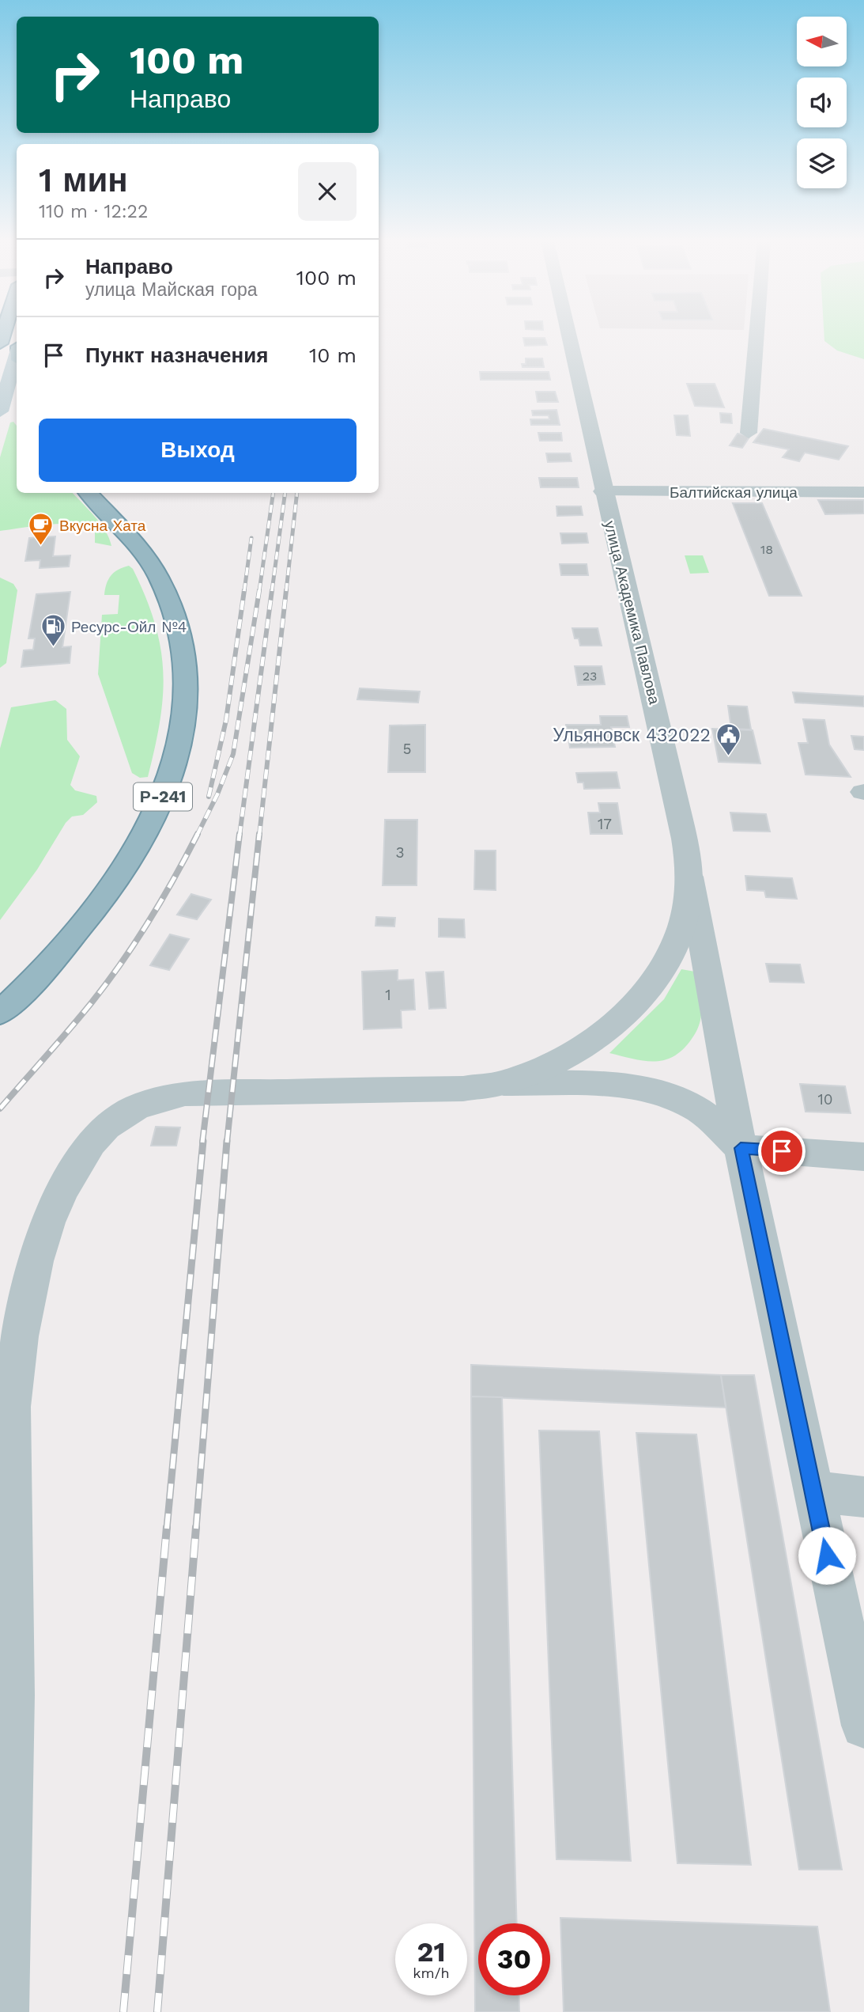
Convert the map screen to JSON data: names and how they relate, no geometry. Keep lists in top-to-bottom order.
{
  "streets": {
    "highway": ["Р-241"],
    "street": ["Балтийская улица", "улица Академика Павлова"]
  },
  "crossings": [
    ["Балтийская улица", "улица Академика Павлова"]
  ],
  "places": {
    "cafe": ["Вкусна Хата"],
    "fuel station": ["Ресурс-Ойл №4"],
    "public building": ["Ульяновск 432022"]
  },
  "house_numbers": [
    "18",
    "23",
    "5",
    "17",
    "3",
    "1",
    "10"
  ],
  "north": "left",
  "page": {
    "turn": ["100 m", "Направо"],
    "heading": ["1 мин", "110 m · 12:22"],
    "list": [
      {
        "name": "Направо",
        "note": "улица Майская гора",
        "value": "100 m"
      },
      {
        "name": "Пункт назначения",
        "value": "10 m"
      }
    ],
    "buttons": "Выход",
    "speed": "21 km/h",
    "limit": "30"
  }
}
